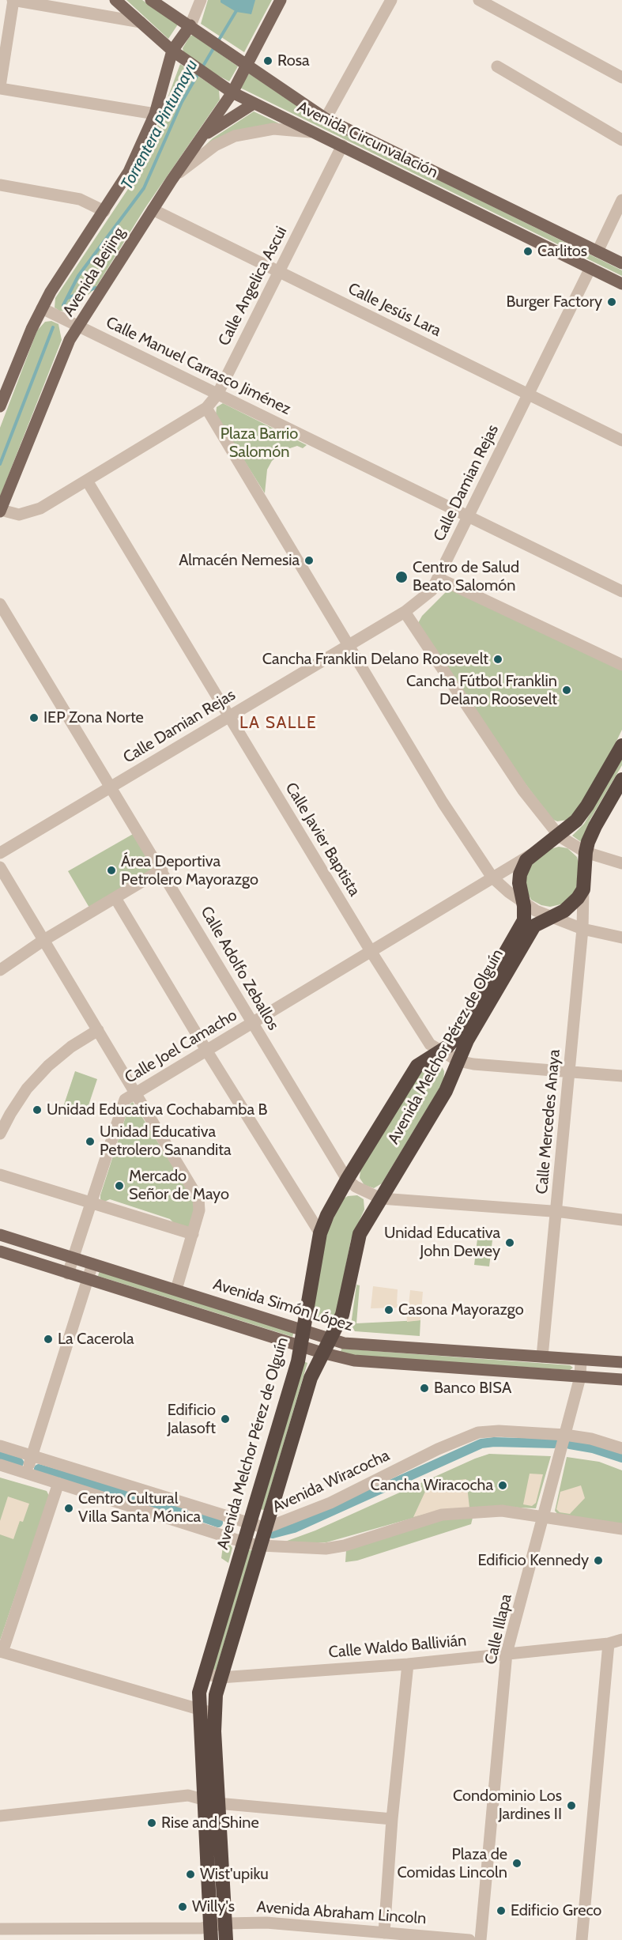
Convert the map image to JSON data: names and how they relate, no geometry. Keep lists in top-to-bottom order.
{
  "streets": {
    "highway": ["Avenida Melchor Pérez de Olguín"],
    "main road": ["Avenida Circunvalación", "Avenida Beijing", "Avenida Simón López"],
    "street": [
      "Calle Angelica Ascui",
      "Calle Jesús Lara",
      "Calle Manuel Carrasco Jiménez",
      "Calle Damian Rejas",
      "Calle Javier Baptista",
      "Calle Adolfo Zeballos",
      "Calle Joel Camacho",
      "Calle Mercedes Anaya",
      "Avenida Wiracocha",
      "Calle Illapa",
      "Calle Waldo Ballivián",
      "Avenida Abraham Lincoln"
    ]
  },
  "crossings": [
    ["Avenida Circunvalación", "Avenida Beijing"],
    ["Avenida Circunvalación", "Calle Angelica Ascui"],
    ["Avenida Circunvalación", "Calle Damian Rejas"],
    ["Avenida Beijing", "Calle Angelica Ascui"],
    ["Avenida Beijing", "Calle Jesús Lara"],
    ["Avenida Beijing", "Calle Manuel Carrasco Jiménez"],
    ["Calle Angelica Ascui", "Calle Jesús Lara"],
    ["Calle Angelica Ascui", "Calle Manuel Carrasco Jiménez"],
    ["Calle Angelica Ascui", "Calle Javier Baptista"],
    ["Calle Jesús Lara", "Calle Damian Rejas"],
    ["Calle Manuel Carrasco Jiménez", "Calle Damian Rejas"],
    ["Calle Damian Rejas", "Calle Javier Baptista"],
    ["Calle Damian Rejas", "Calle Adolfo Zeballos"],
    ["Calle Javier Baptista", "Calle Joel Camacho"],
    ["Calle Javier Baptista", "Avenida Melchor Pérez de Olguín"],
    ["Calle Javier Baptista", "Calle Mercedes Anaya"],
    ["Calle Adolfo Zeballos", "Calle Joel Camacho"],
    ["Calle Adolfo Zeballos", "Avenida Melchor Pérez de Olguín"],
    ["Calle Joel Camacho", "Avenida Melchor Pérez de Olguín"],
    ["Calle Joel Camacho", "Calle Mercedes Anaya"],
    ["Calle Joel Camacho", "Avenida Simón López"],
    ["Avenida Melchor Pérez de Olguín", "Calle Mercedes Anaya"],
    ["Avenida Melchor Pérez de Olguín", "Avenida Simón López"],
    ["Avenida Melchor Pérez de Olguín", "Avenida Wiracocha"],
    ["Avenida Melchor Pérez de Olguín", "Calle Waldo Ballivián"],
    ["Avenida Melchor Pérez de Olguín", "Avenida Abraham Lincoln"],
    ["Calle Mercedes Anaya", "Avenida Simón López"],
    ["Avenida Simón López", "Calle Illapa"],
    ["Avenida Wiracocha", "Calle Illapa"],
    ["Calle Illapa", "Calle Waldo Ballivián"]
  ],
  "districts": ["LA SALLE"],
  "water": ["Torrentera Pintumayu"],
  "parks": ["Plaza Barrio Salomón"],
  "places": [
    "Rosa",
    "Carlitos",
    "Burger Factory",
    "Almacén Nemesia",
    "Centro de Salud Beato Salomón",
    "Cancha Franklin Delano Roosevelt",
    "Cancha Fútbol Franklin Delano Roosevelt",
    "IEP Zona Norte",
    "Área Deportiva Petrolero Mayorazgo",
    "Unidad Educativa Cochabamba B",
    "Unidad Educativa Petrolero Sanandita",
    "Mercado Señor de Mayo",
    "Unidad Educativa John Dewey",
    "Casona Mayorazgo",
    "La Cacerola",
    "Banco BISA",
    "Edificio Jalasoft",
    "Cancha Wiracocha",
    "Centro Cultural Villa Santa Mónica",
    "Edificio Kennedy",
    "Condominio Los Jardines II",
    "Rise and Shine",
    "Plaza de Comidas Lincoln",
    "Wist'upiku",
    "Willy's",
    "Edificio Greco"
  ]
}
